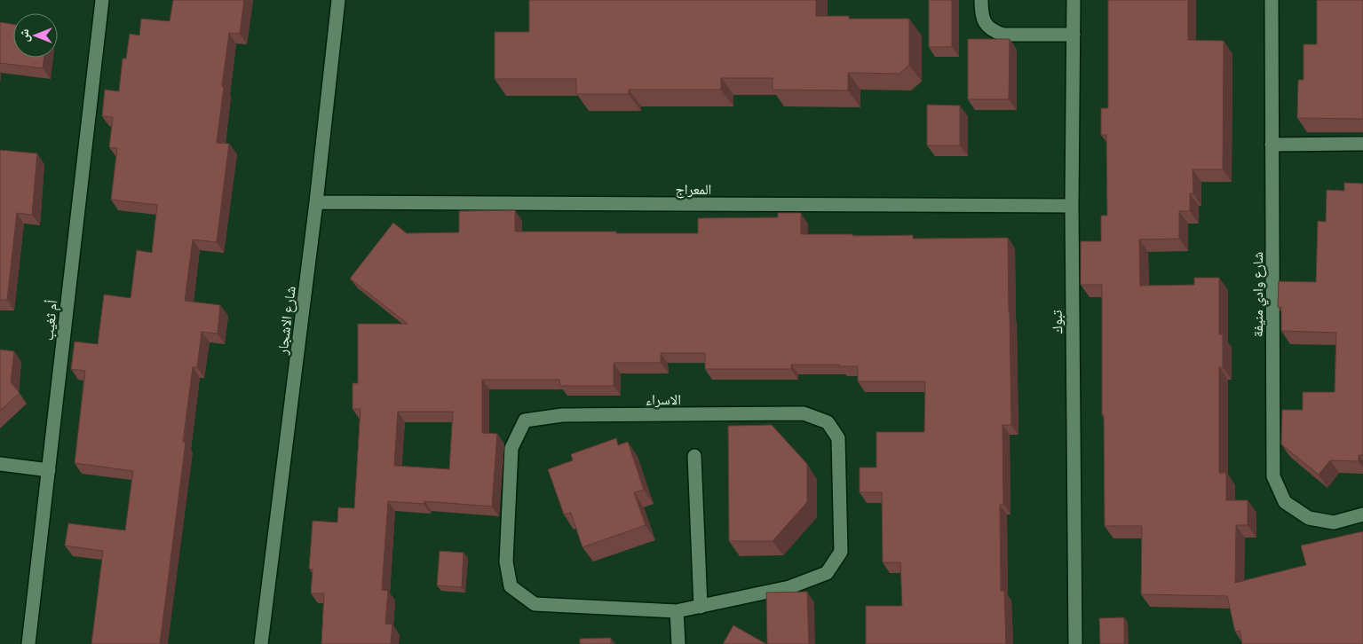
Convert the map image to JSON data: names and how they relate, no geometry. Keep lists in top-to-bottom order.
{
  "streets": {
    "street": [
      "المعراج",
      "شارع وادي منيفة",
      "أم ثغيب",
      "شارع الاشجار",
      "تبوك",
      "الاسراء"
    ]
  },
  "crossings": [
    ["المعراج", "شارع الاشجار"],
    ["المعراج", "تبوك"]
  ],
  "north": "left"
}
